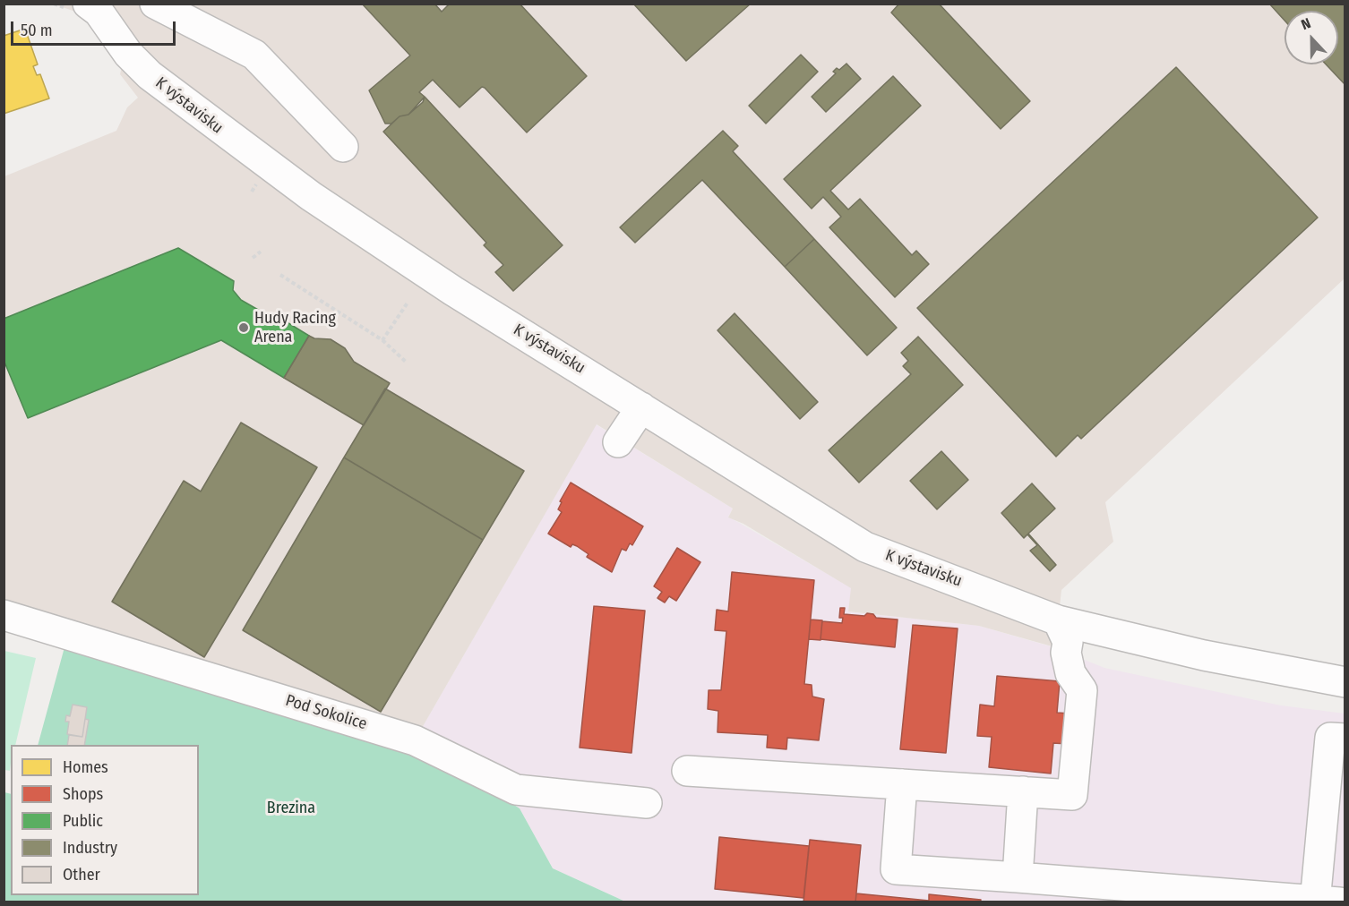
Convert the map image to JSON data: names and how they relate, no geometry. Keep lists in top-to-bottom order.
{
  "streets": {
    "street": ["K výstavisku", "Pod Sokolice"]
  },
  "parks": ["Brezina"],
  "places": ["Hudy Racing Arena"],
  "legend": [
    "Homes",
    "Shops",
    "Public",
    "Industry",
    "Other"
  ],
  "scale_bar": "50 m",
  "north": "top"
}
